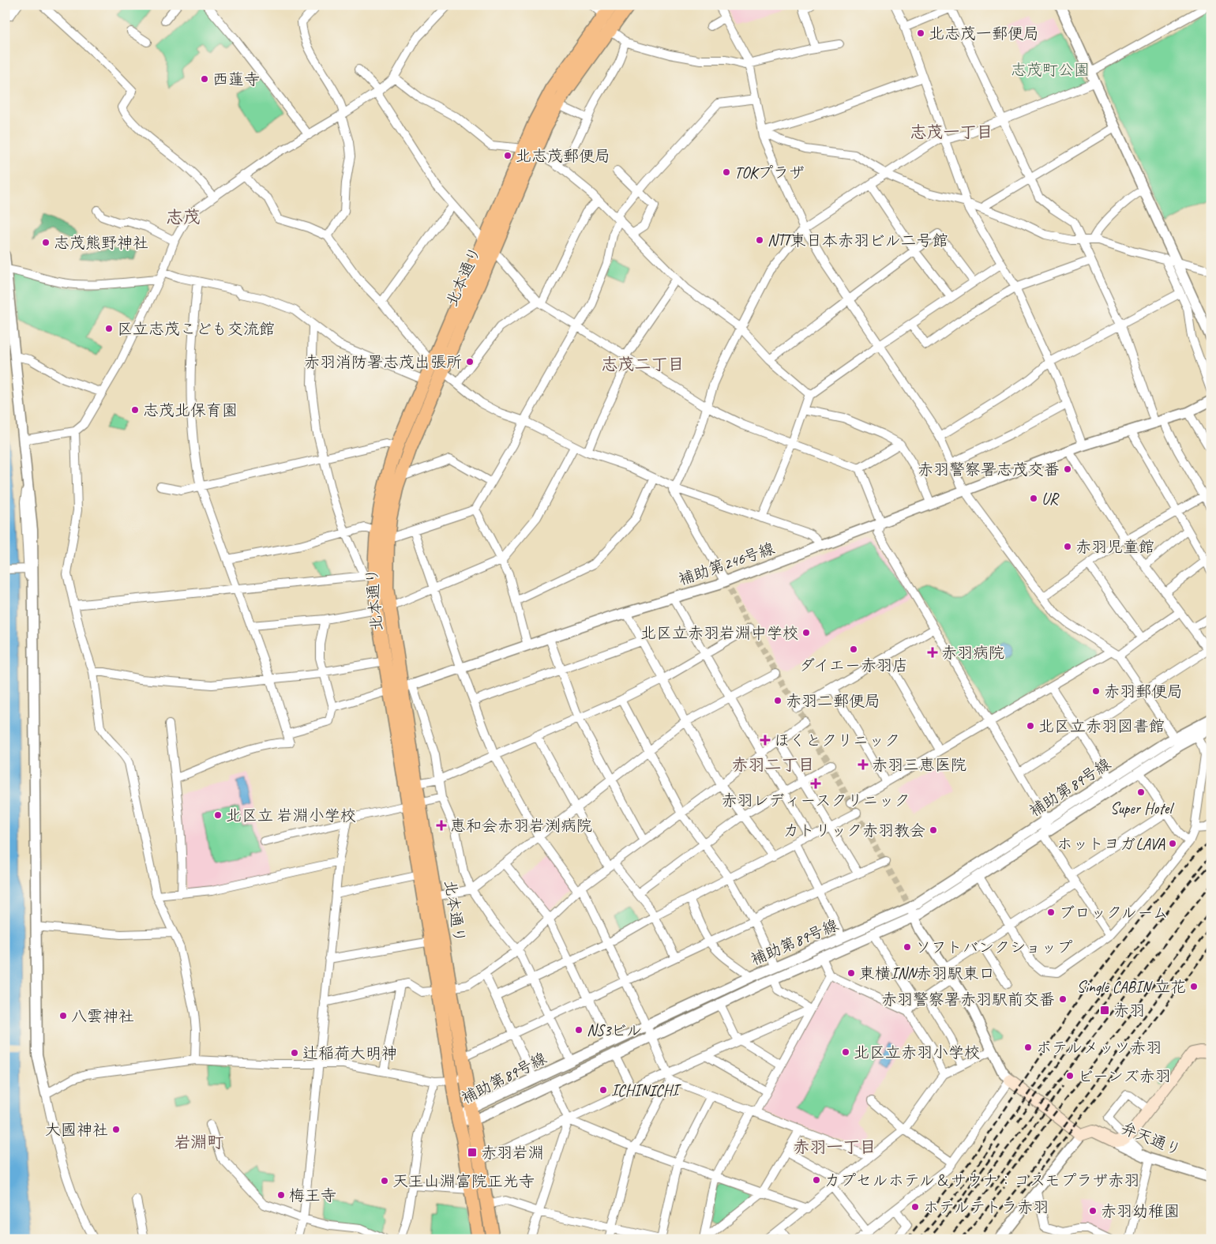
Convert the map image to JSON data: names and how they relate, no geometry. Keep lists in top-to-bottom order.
{
  "streets": {
    "highway": ["北本通り"],
    "main road": ["弁天通り"],
    "street": ["補助第246号線", "補助第89号線"]
  },
  "crossings": [
    ["北本通り", "補助第246号線"],
    ["北本通り", "補助第89号線"]
  ],
  "districts": [
    "志茂一丁目",
    "志茂",
    "志茂二丁目",
    "赤羽二丁目",
    "岩淵町",
    "赤羽一丁目"
  ],
  "parks": ["志茂町公園"],
  "places": {
    "other": [
      "北志茂一郵便局",
      "西蓮寺",
      "北志茂郵便局",
      "TOKプラザ",
      "NTT東日本赤羽ビル二号館",
      "志茂熊野神社",
      "区立志茂こども交流館",
      "赤羽消防署志茂出張所",
      "志茂北保育園",
      "赤羽警察署志茂交番",
      "UR",
      "赤羽児童館",
      "北区立赤羽岩淵中学校",
      "ダイエー赤羽店",
      "赤羽郵便局",
      "赤羽二郵便局",
      "北区立赤羽図書館",
      "Super Hotel",
      "北区立 岩淵小学校",
      "カトリック赤羽教会",
      "ホットヨガLAVA",
      "ブロックルーム",
      "ソフトバンクショップ",
      "東横INN赤羽駅東口",
      "Single CABIN 立花",
      "赤羽警察署赤羽駅前交番",
      "八雲神社",
      "NS3ビル",
      "ホテルメッツ赤羽",
      "北区立赤羽小学校",
      "辻稲荷大明神",
      "ビーンズ赤羽",
      "ICHINICHI",
      "大國神社",
      "カプセルホテル＆サウナ：コスモプラザ赤羽",
      "天王山淵富院正光寺",
      "梅王寺",
      "ホテルテトラ赤羽",
      "赤羽幼稚園"
    ],
    "health": [
      "赤羽病院",
      "ほくとクリニック",
      "赤羽三恵医院",
      "赤羽レディースクリニック",
      "恵和会赤羽岩渕病院"
    ],
    "transit": ["赤羽", "赤羽岩淵"]
  }
}
